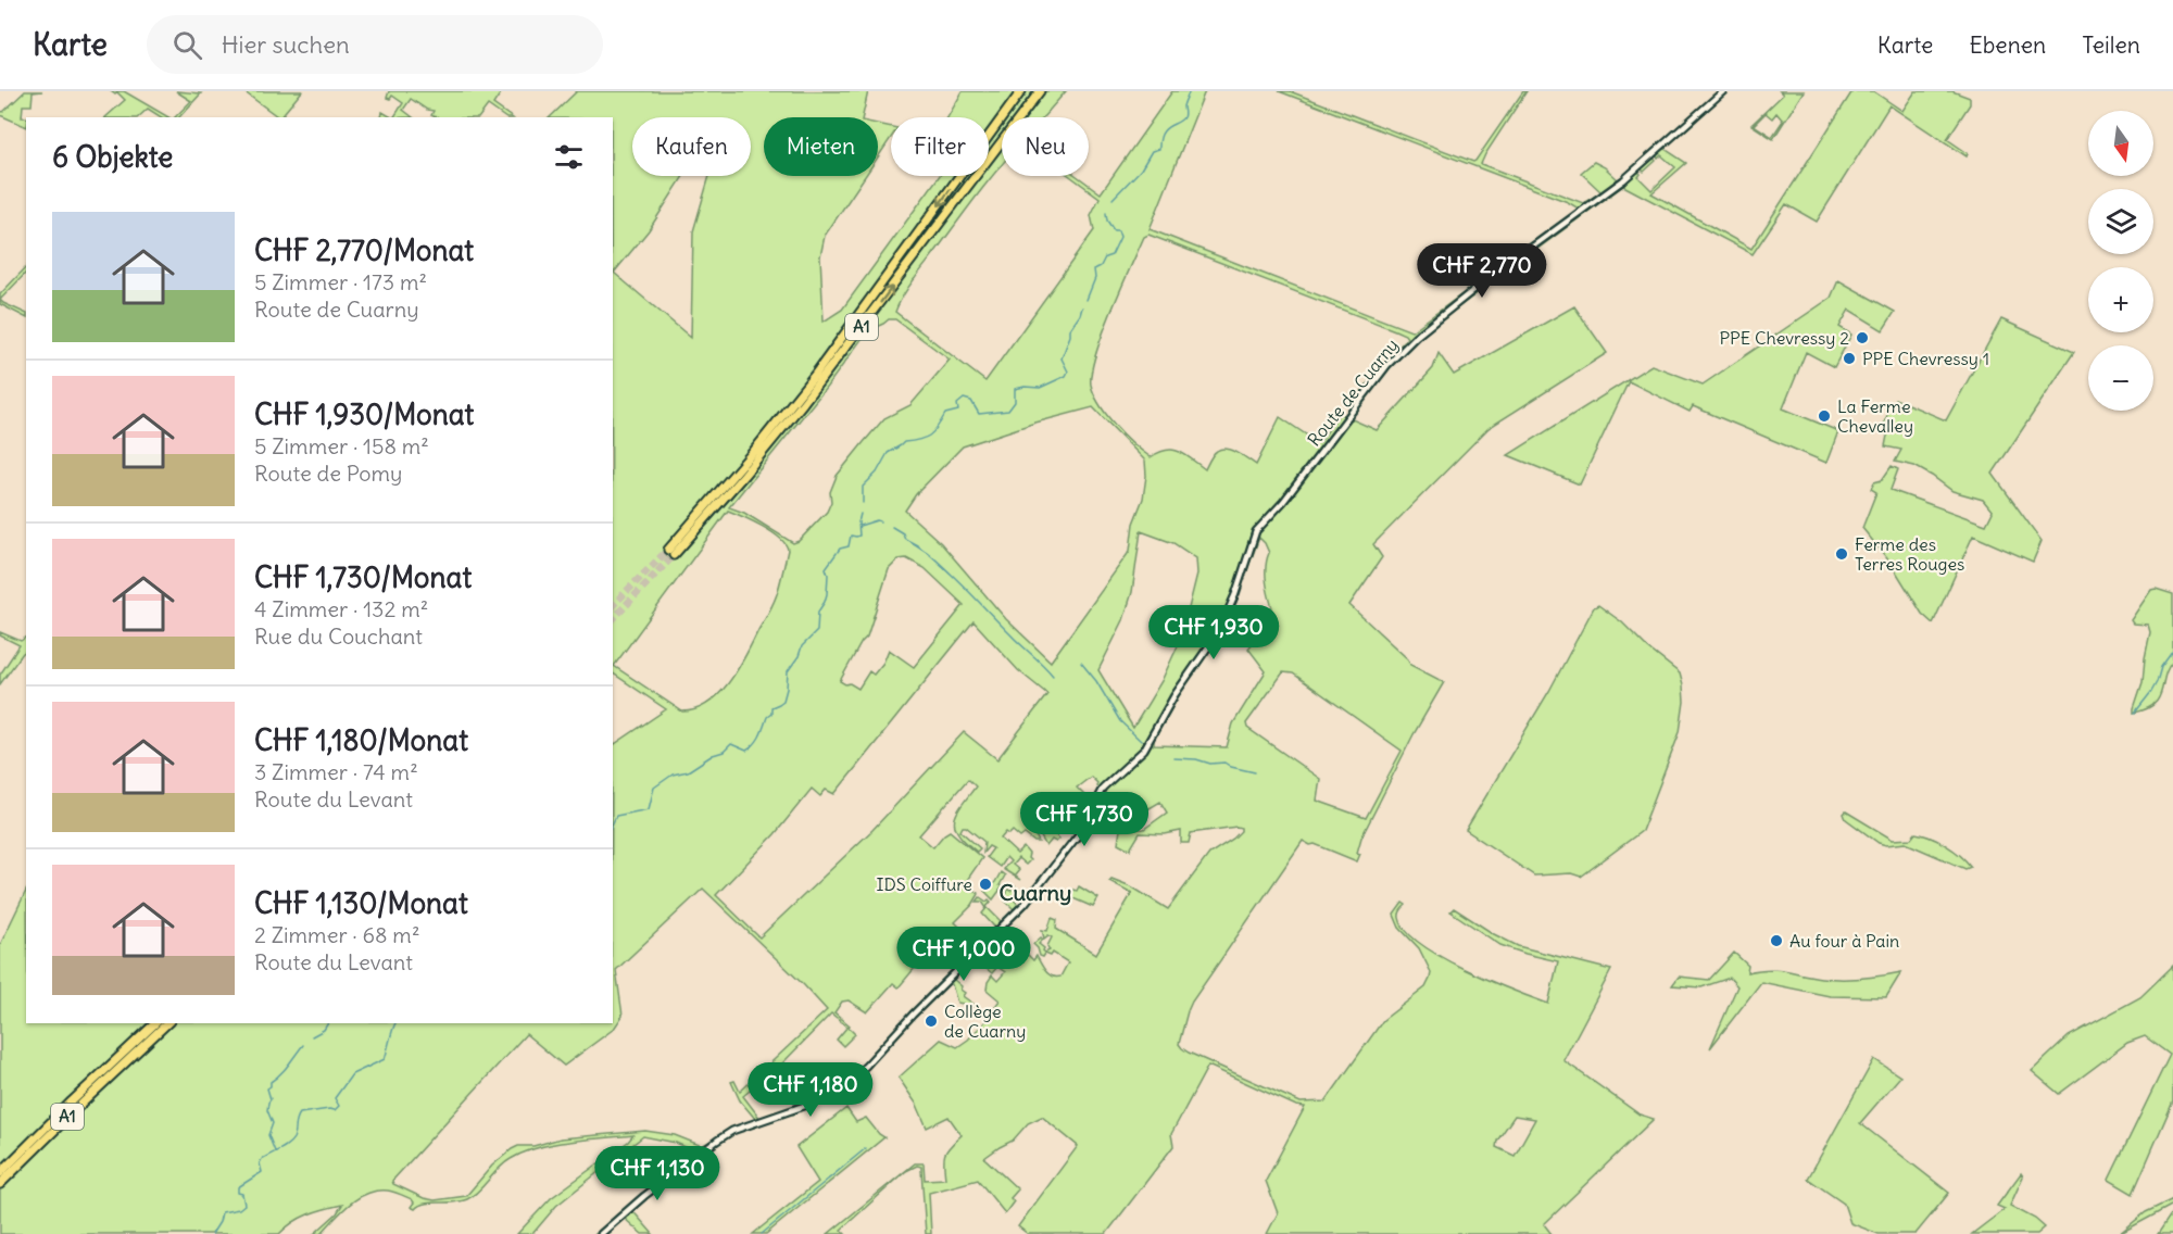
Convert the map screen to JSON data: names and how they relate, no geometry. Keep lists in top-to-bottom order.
{
  "streets": {
    "highway": ["A1"],
    "street": ["Route de Cuarny"]
  },
  "districts": ["Cuarny"],
  "places": [
    "PPE Chevressy 2",
    "PPE Chevressy 1",
    "La Ferme Chevalley",
    "Ferme des Terres Rouges",
    "IDS Coiffure",
    "Au four à Pain",
    "Collège de Cuarny"
  ],
  "north": "bottom",
  "page": {
    "header": "Karte",
    "search": "Hier suchen",
    "nav": ["Karte", "Ebenen", "Teilen"],
    "map_buttons": ["+", "−"],
    "chip": [
      "Kaufen",
      "Mieten",
      "Filter",
      "Neu"
    ],
    "heading": "6 Objekte",
    "list": [
      {
        "name": "CHF 2,770/Monat",
        "note": "5 Zimmer · 173 m² · Route de Cuarny"
      },
      {
        "name": "CHF 1,930/Monat",
        "note": "5 Zimmer · 158 m² · Route de Pomy"
      },
      {
        "name": "CHF 1,730/Monat",
        "note": "4 Zimmer · 132 m² · Rue du Couchant"
      },
      {
        "name": "CHF 1,180/Monat",
        "note": "3 Zimmer · 74 m² · Route du Levant"
      },
      {
        "name": "CHF 1,130/Monat",
        "note": "2 Zimmer · 68 m² · Route du Levant"
      }
    ],
    "price": [
      "CHF 2,770",
      "CHF 1,930",
      "CHF 1,730",
      "CHF 1,000",
      "CHF 1,180",
      "CHF 1,130"
    ]
  }
}
